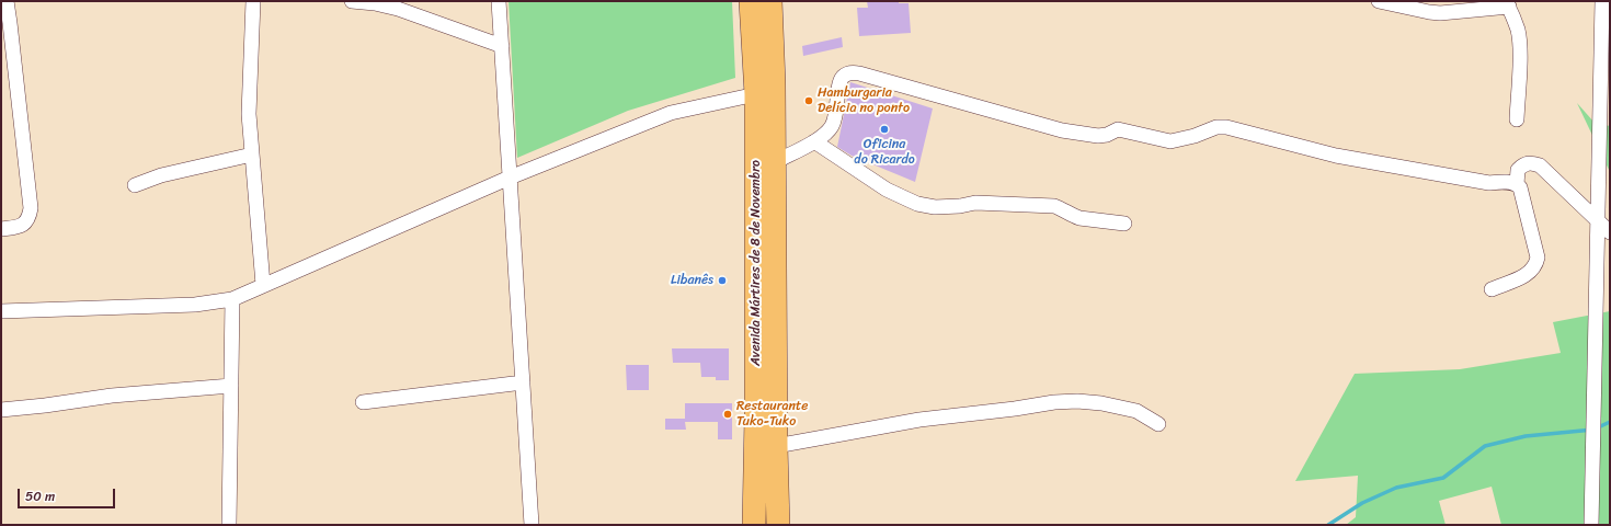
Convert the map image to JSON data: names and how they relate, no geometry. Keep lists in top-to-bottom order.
{
  "streets": {
    "main road": ["Avenida Mártires de 8 de Novembro"]
  },
  "places": [
    "Hamburgaria Delícia no ponto",
    "Oficina do Ricardo",
    "Libanês",
    "Restaurante Tuko-Tuko"
  ],
  "scale_bar": "50 m"
}
